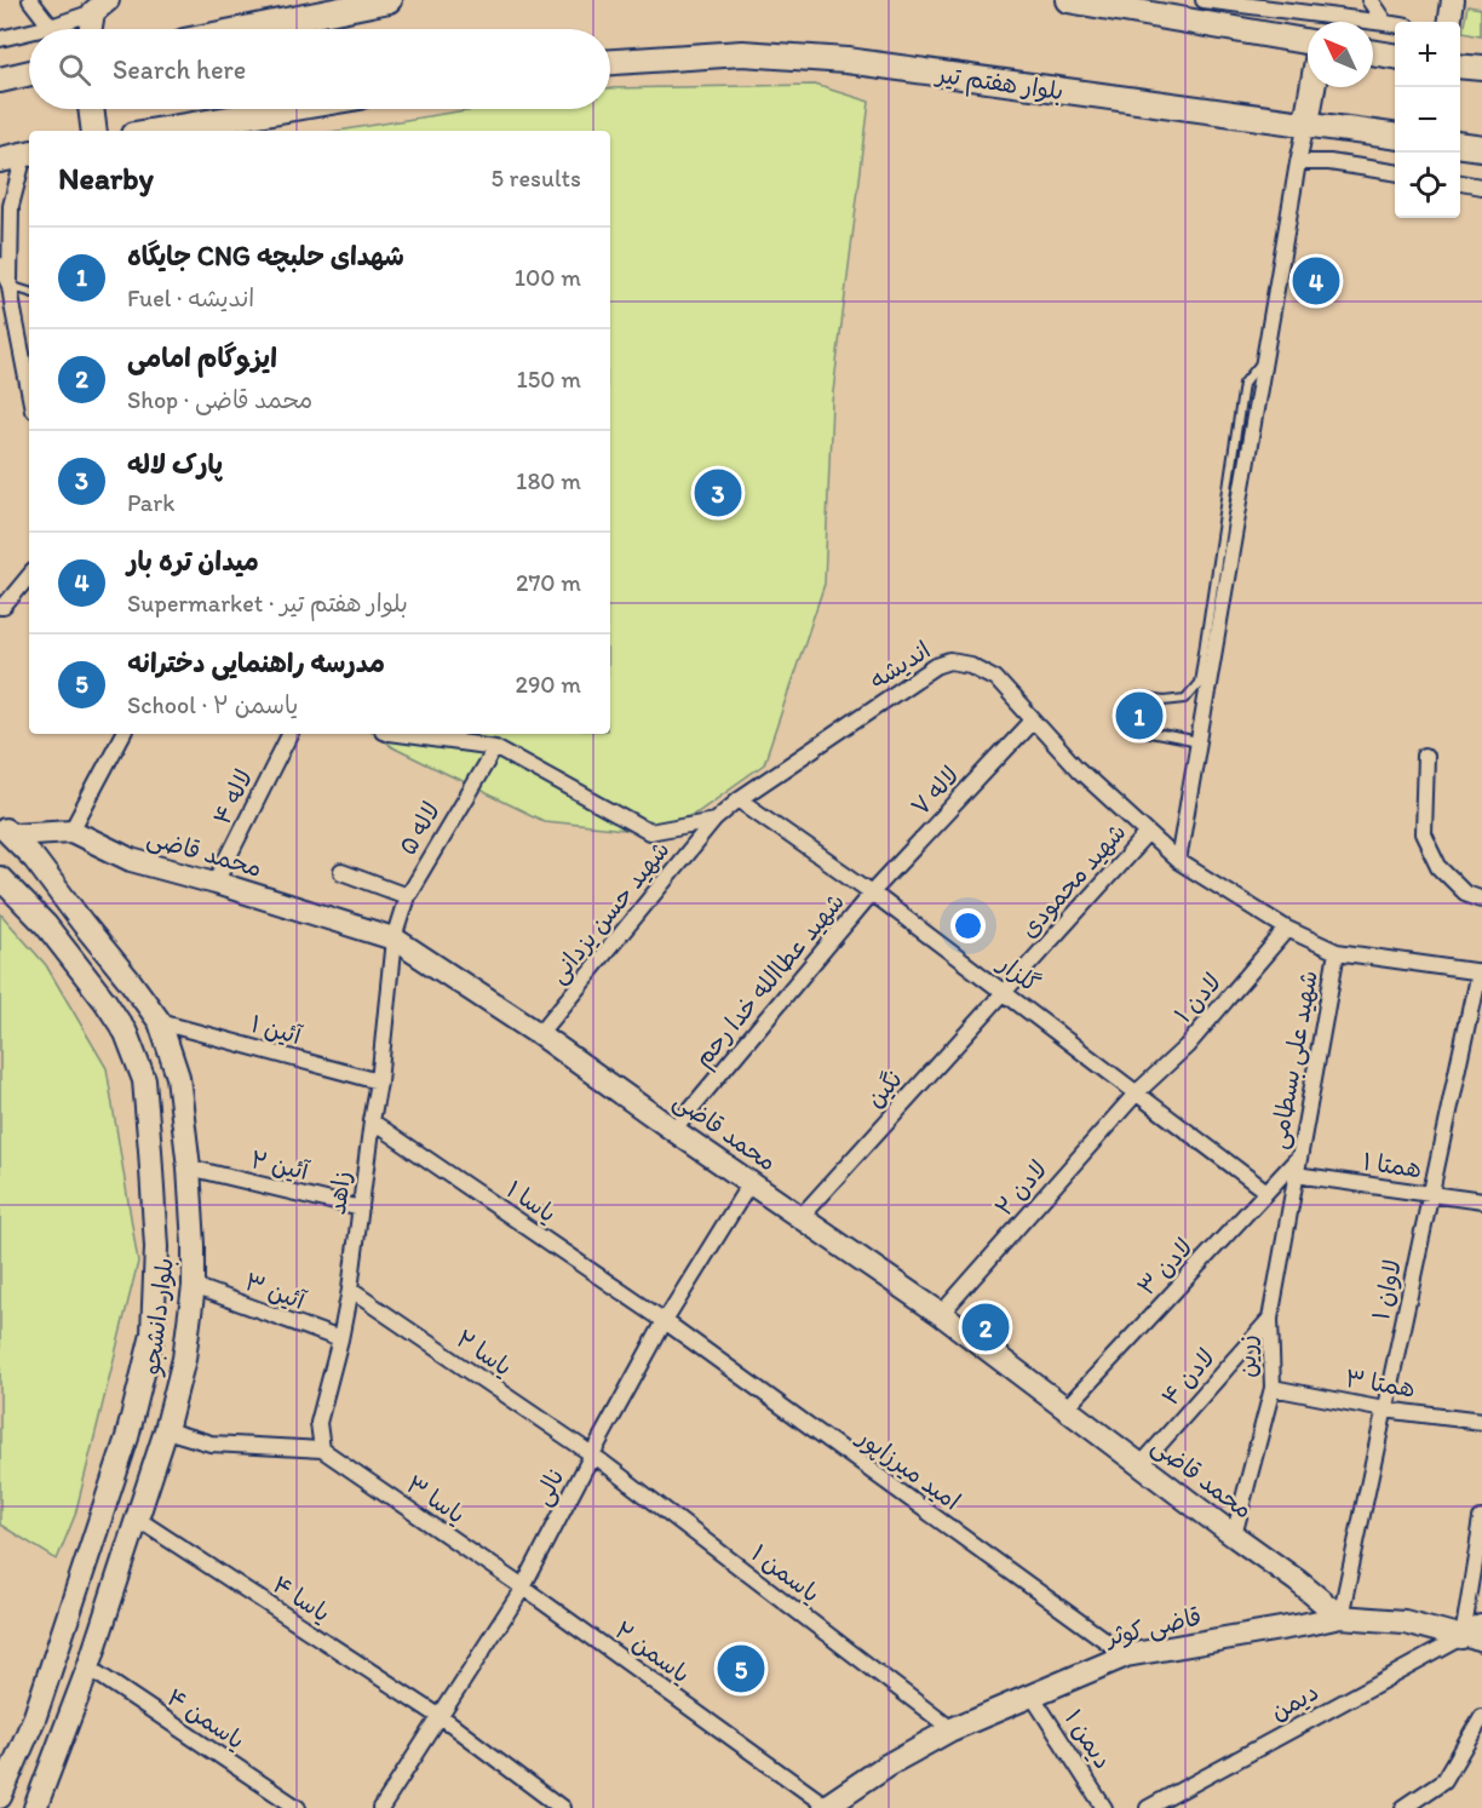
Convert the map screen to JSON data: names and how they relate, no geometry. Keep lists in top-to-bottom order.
{
  "streets": {
    "main road": [
      "بلوار هفتم تیر",
      "محمد قاضی",
      "بلوار دانشجو",
      "قاضی کوثر"
    ],
    "street": [
      "اندیشه",
      "لاله ۷",
      "لاله ۴",
      "لاله ۵",
      "شهید محمودی",
      "شهید حسن یزدانی",
      "گلزار",
      "شهید عطاالله خدا رحم",
      "لادن ۱",
      "آئین ۱",
      "شهید علی بسطامی",
      "نگین",
      "آئین ۲",
      "همتا ۱",
      "لادن ۲",
      "زاهد",
      "یاسا ۱",
      "لادن ۳",
      "لاوان ۱",
      "آئین ۳",
      "یاسا ۲",
      "زرین",
      "لادن ۴",
      "همتا ۳",
      "امید میرزاپور",
      "نالی",
      "یاسا ۳",
      "یاسمن ۱",
      "یاسا ۴",
      "یاسمن ۲",
      "دیمن",
      "یاسمن ۴",
      "دیمن ۱"
    ]
  },
  "crossings": [
    ["اندیشه", "لاله ۷"],
    ["اندیشه", "لاله ۵"],
    ["اندیشه", "شهید محمودی"],
    ["اندیشه", "شهید حسن یزدانی"],
    ["اندیشه", "گلزار"],
    ["اندیشه", "لادن ۱"],
    ["اندیشه", "شهید علی بسطامی"],
    ["اندیشه", "لاوان ۱"],
    ["لاله ۷", "گلزار"],
    ["لاله ۷", "شهید عطاالله خدا رحم"],
    ["لاله ۴", "محمد قاضی"],
    ["لاله ۵", "محمد قاضی"],
    ["لاله ۵", "زاهد"],
    ["محمد قاضی", "شهید حسن یزدانی"],
    ["محمد قاضی", "شهید عطاالله خدا رحم"],
    ["محمد قاضی", "نگین"],
    ["محمد قاضی", "لادن ۲"],
    ["محمد قاضی", "زاهد"],
    ["محمد قاضی", "لادن ۳"],
    ["محمد قاضی", "لاوان ۱"],
    ["محمد قاضی", "بلوار دانشجو"],
    ["محمد قاضی", "زرین"],
    ["محمد قاضی", "لادن ۴"],
    ["محمد قاضی", "نالی"],
    ["محمد قاضی", "قاضی کوثر"],
    ["شهید محمودی", "گلزار"],
    ["شهید محمودی", "نگین"],
    ["گلزار", "شهید عطاالله خدا رحم"],
    ["گلزار", "لادن ۱"],
    ["گلزار", "نگین"],
    ["گلزار", "لادن ۲"],
    ["گلزار", "لادن ۳"],
    ["لادن ۱", "لادن ۲"],
    ["آئین ۱", "زاهد"],
    ["آئین ۱", "بلوار دانشجو"],
    ["شهید علی بسطامی", "همتا ۱"],
    ["شهید علی بسطامی", "لادن ۳"],
    ["شهید علی بسطامی", "زرین"],
    ["آئین ۲", "زاهد"],
    ["آئین ۲", "بلوار دانشجو"],
    ["همتا ۱", "لاوان ۱"],
    ["همتا ۱", "زرین"],
    ["زاهد", "یاسا ۱"],
    ["زاهد", "آئین ۳"],
    ["زاهد", "یاسا ۲"],
    ["زاهد", "یاسا ۳"],
    ["یاسا ۱", "امید میرزاپور"],
    ["یاسا ۱", "نالی"],
    ["لاوان ۱", "همتا ۳"],
    ["لاوان ۱", "قاضی کوثر"],
    ["آئین ۳", "بلوار دانشجو"],
    ["بلوار دانشجو", "یاسا ۴"],
    ["بلوار دانشجو", "یاسمن ۴"],
    ["یاسا ۲", "نالی"],
    ["یاسا ۲", "یاسمن ۱"],
    ["زرین", "لادن ۴"],
    ["زرین", "همتا ۳"],
    ["امید میرزاپور", "نالی"],
    ["امید میرزاپور", "قاضی کوثر"],
    ["نالی", "یاسا ۳"],
    ["نالی", "یاسمن ۱"],
    ["نالی", "یاسا ۴"],
    ["نالی", "یاسمن ۲"],
    ["یاسا ۳", "یاسمن ۲"],
    ["یاسمن ۱", "قاضی کوثر"],
    ["قاضی کوثر", "یاسمن ۲"],
    ["قاضی کوثر", "دیمن"],
    ["قاضی کوثر", "دیمن ۱"]
  ],
  "north": "top left",
  "page": {
    "map_buttons": ["+", "−"],
    "search": "Search here",
    "heading": ["Nearby", "5 results"],
    "list": [
      {
        "mark": "1",
        "name": "جایگاه CNG شهدای حلبچه",
        "note": "Fuel · اندیشه",
        "value": "100 m"
      },
      {
        "mark": "2",
        "name": "ایزوگام امامی",
        "note": "Shop · محمد قاضی",
        "value": "150 m"
      },
      {
        "mark": "3",
        "name": "پارک لاله",
        "note": "Park",
        "value": "180 m"
      },
      {
        "mark": "4",
        "name": "میدان تره بار",
        "note": "Supermarket · بلوار هفتم تیر",
        "value": "270 m"
      },
      {
        "mark": "5",
        "name": "مدرسه راهنمایی دخترانه",
        "note": "School · یاسمن ۲",
        "value": "290 m"
      }
    ],
    "pins": [
      "4",
      "3",
      "1",
      "2",
      "5"
    ]
  }
}
